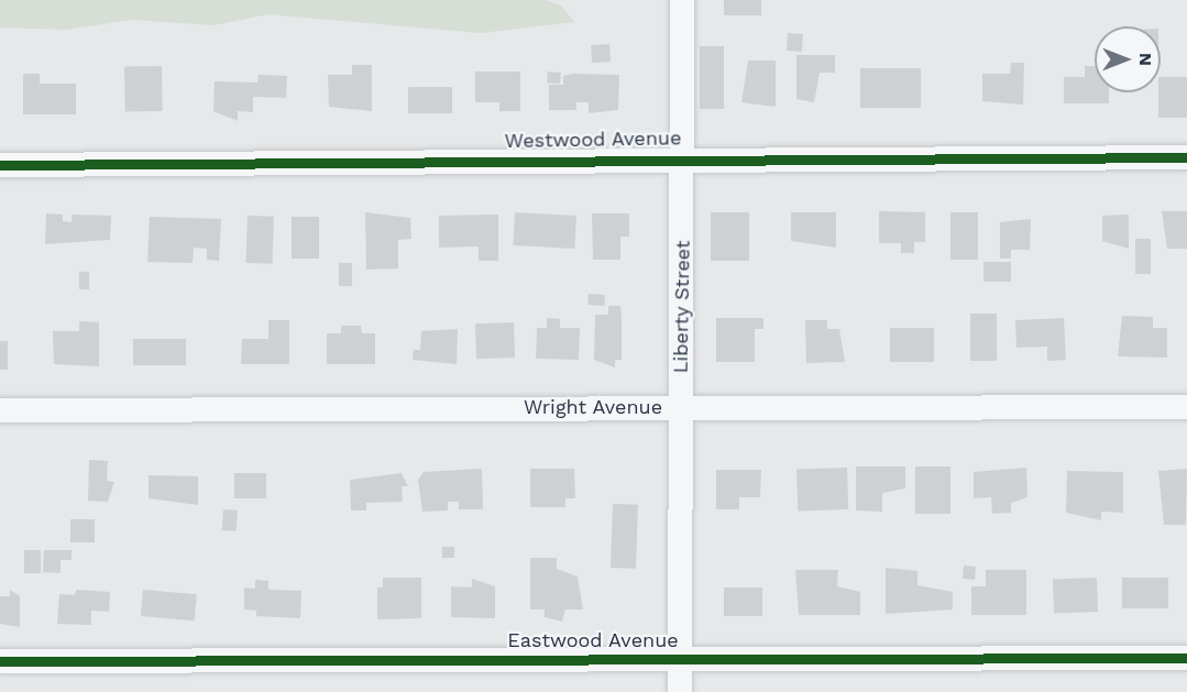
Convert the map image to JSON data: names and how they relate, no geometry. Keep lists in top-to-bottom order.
{
  "streets": {
    "street": [
      "Westwood Avenue",
      "Liberty Street",
      "Wright Avenue",
      "Eastwood Avenue"
    ]
  },
  "crossings": [
    ["Westwood Avenue", "Liberty Street"],
    ["Liberty Street", "Wright Avenue"],
    ["Liberty Street", "Eastwood Avenue"]
  ],
  "north": "right"
}
